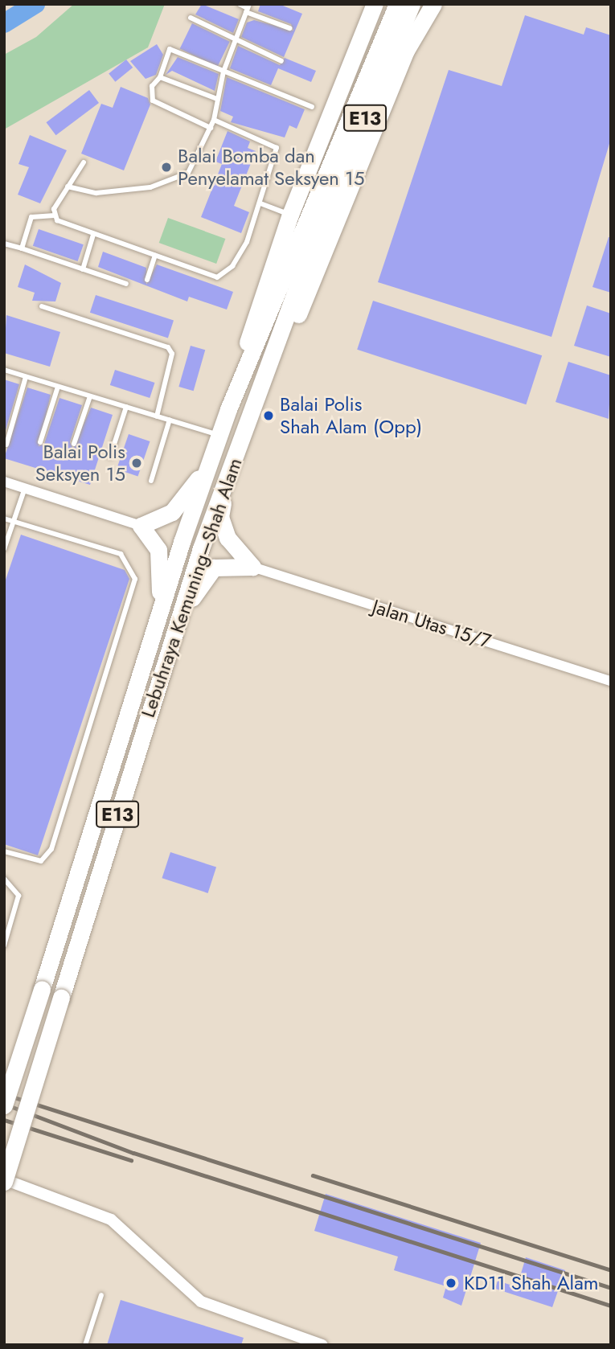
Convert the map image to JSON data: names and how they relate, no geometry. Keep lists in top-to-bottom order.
{
  "streets": {
    "highway": ["E13", "Lebuhraya Kemuning–Shah Alam"],
    "street": ["Jalan Utas 15/7"]
  },
  "places": [
    "Balai Bomba dan Penyelamat Seksyen 15",
    "Balai Polis Shah Alam (Opp)",
    "Balai Polis Seksyen 15",
    "KD11 Shah Alam"
  ]
}
